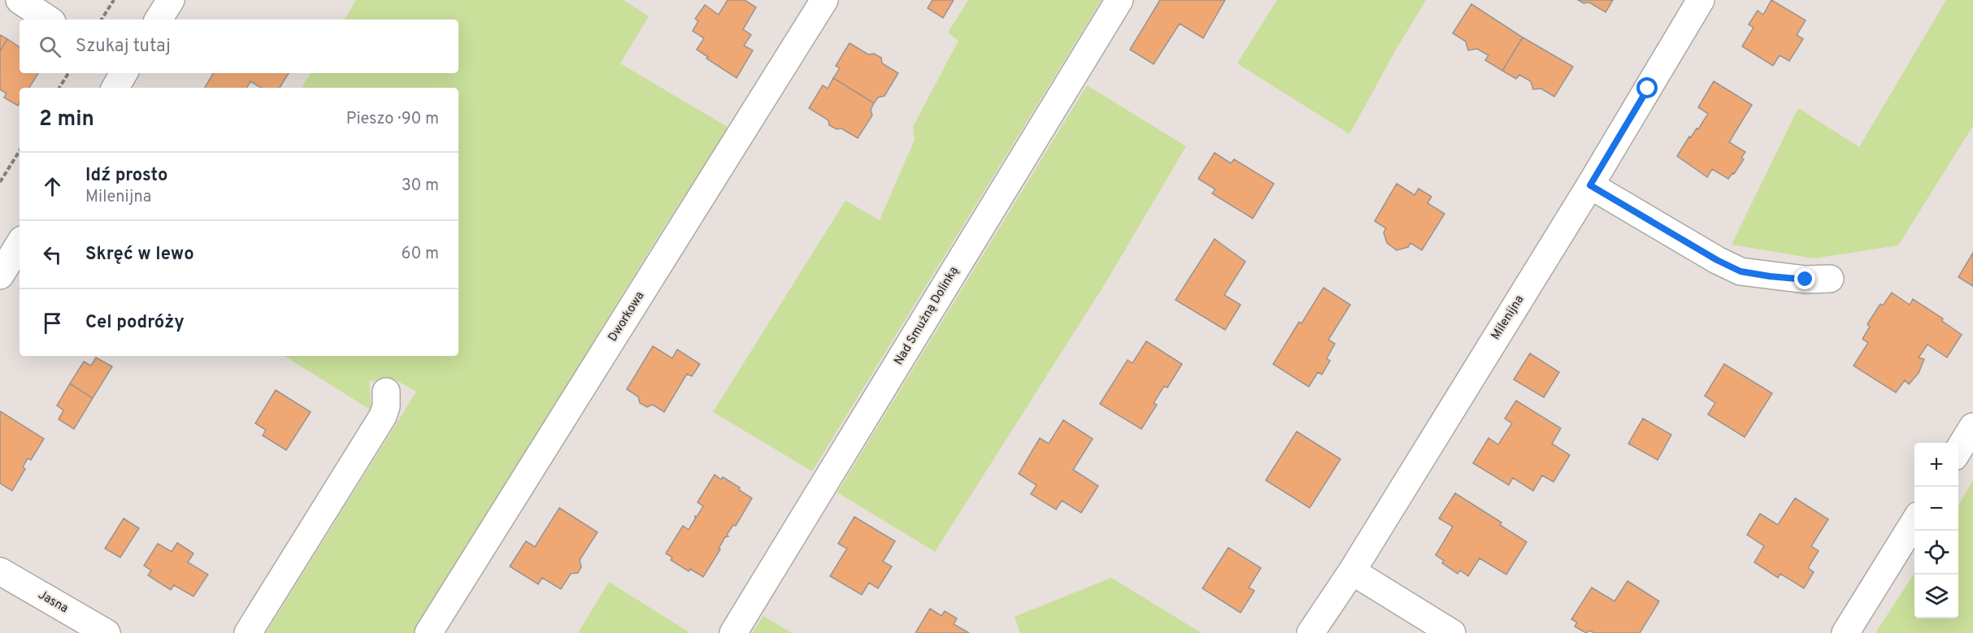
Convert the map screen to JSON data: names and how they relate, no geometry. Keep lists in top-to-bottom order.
{
  "streets": {
    "street": [
      "Nad Smużną Dolinką",
      "Dworkowa",
      "Milenijna",
      "Jasna"
    ]
  },
  "page": {
    "search": "Szukaj tutaj",
    "heading": ["2 min", "Pieszo · 90 m"],
    "list": [
      ["Idź prosto", "Milenijna", "30 m"],
      ["Skręć w lewo", "60 m"],
      "Cel podróży"
    ],
    "map_buttons": ["+", "−"]
  }
}
